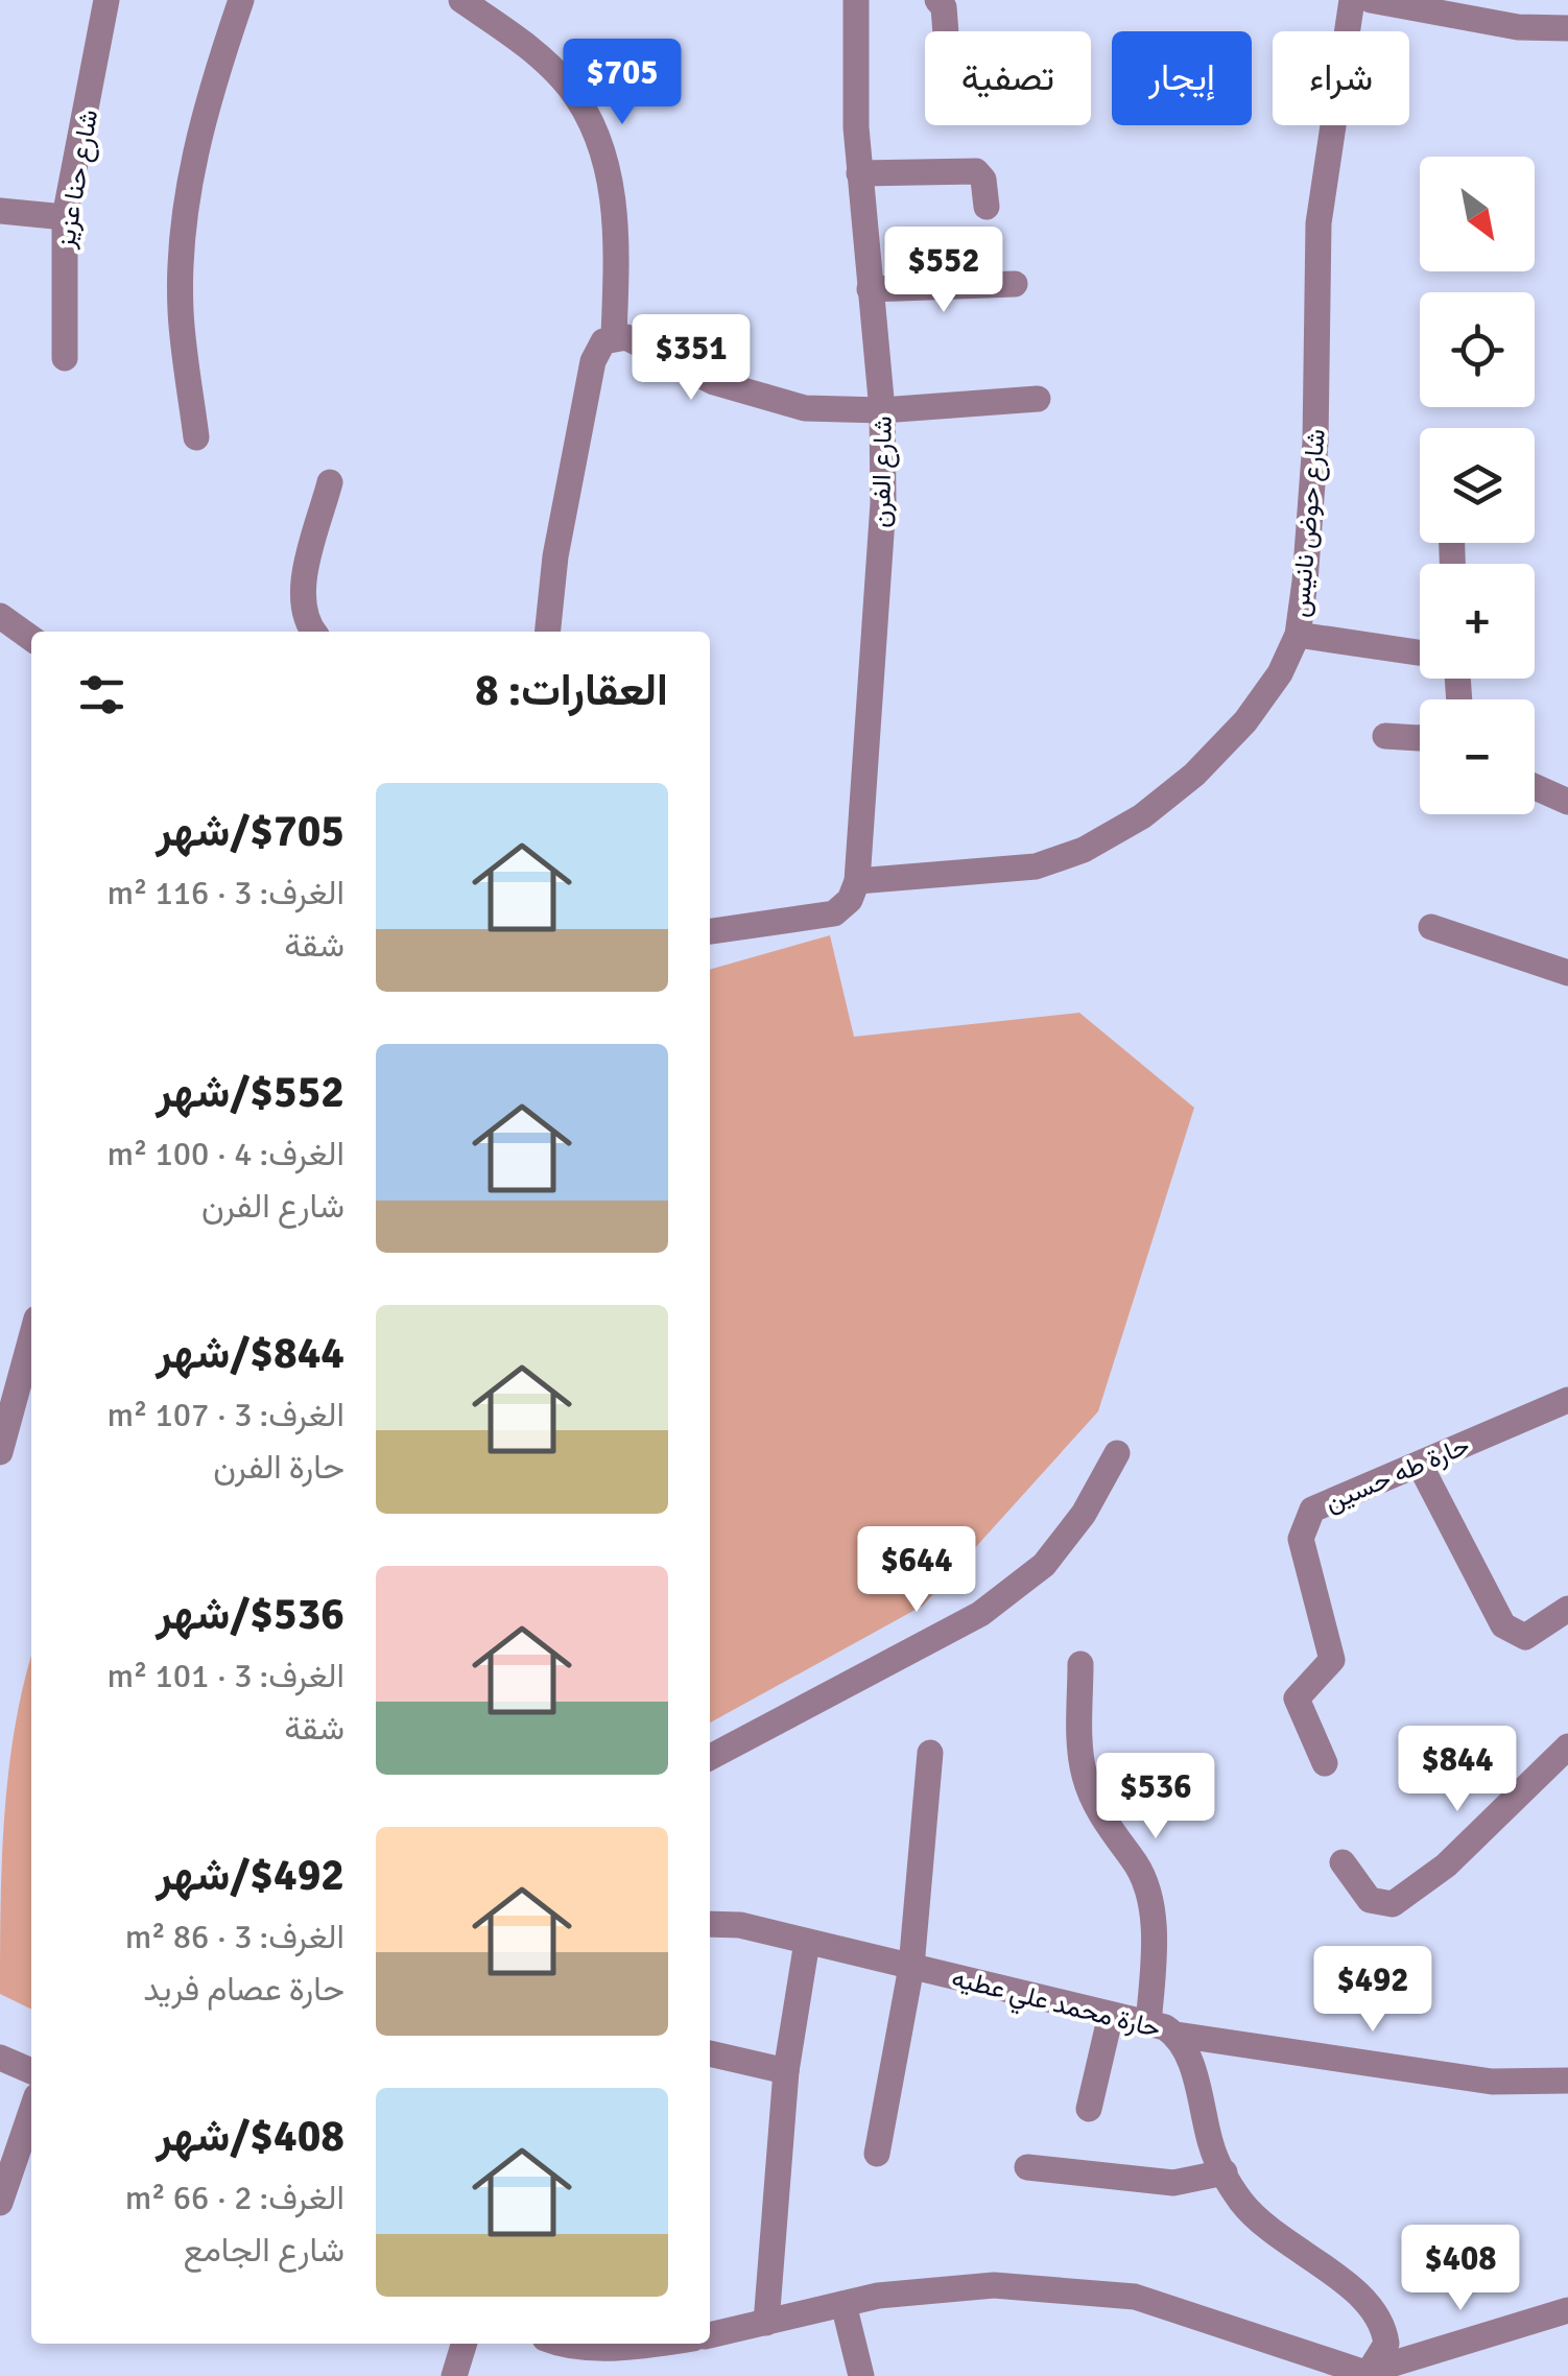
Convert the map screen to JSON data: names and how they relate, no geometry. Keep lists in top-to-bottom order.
{
  "streets": {
    "street": [
      "شارع حنا عزيز",
      "شارع الفرن",
      "شارع حوض نانيس",
      "حارة طه حسين",
      "حارة محمد علي عطيه"
    ]
  },
  "crossings": [
    ["شارع الفرن", "شارع حوض نانيس"]
  ],
  "north": "bottom right",
  "page": {
    "chip": ["شراء", "إيجار", "تصفية"],
    "price": [
      "$705",
      "$552",
      "$351",
      "$644",
      "$844",
      "$536",
      "$492",
      "$408"
    ],
    "map_buttons": ["+", "−"],
    "heading": "العقارات: 8",
    "list": [
      {
        "name": "$705/شهر",
        "note": "الغرف: 3 · 116 m² · شقة"
      },
      {
        "name": "$552/شهر",
        "note": "الغرف: 4 · 100 m² · شارع الفرن"
      },
      {
        "name": "$844/شهر",
        "note": "الغرف: 3 · 107 m² · حارة الفرن"
      },
      {
        "name": "$536/شهر",
        "note": "الغرف: 3 · 101 m² · شقة"
      },
      {
        "name": "$492/شهر",
        "note": "الغرف: 3 · 86 m² · حارة عصام فريد"
      },
      {
        "name": "$408/شهر",
        "note": "الغرف: 2 · 66 m² · شارع الجامع"
      }
    ]
  }
}
